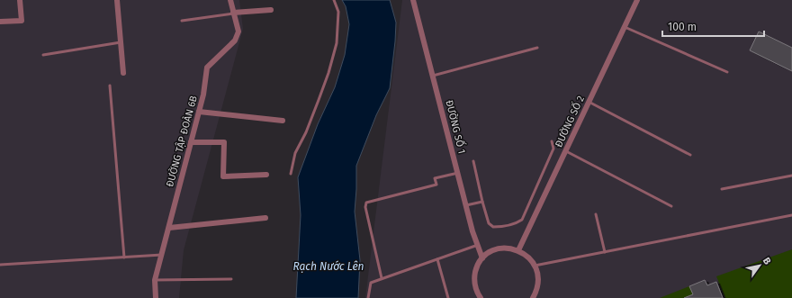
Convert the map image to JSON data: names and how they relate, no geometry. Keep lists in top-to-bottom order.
{
  "streets": {
    "street": ["ĐƯỜNG SỐ 2", "ĐƯỜNG SỐ 1", "ĐƯỜNG TẬP ĐOÀN 6B"]
  },
  "water": ["Rạch Nước Lên"],
  "scale_bar": "100 m",
  "north": "top right"
}
